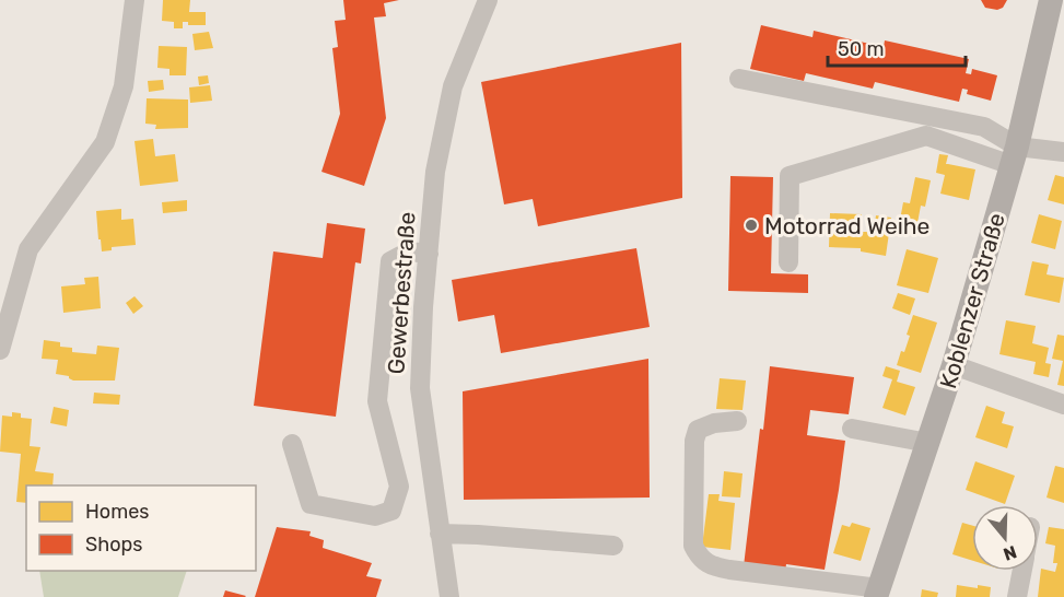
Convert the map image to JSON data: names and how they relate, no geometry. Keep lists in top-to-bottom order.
{
  "streets": {
    "main road": ["Koblenzer Straße"],
    "street": ["Gewerbestraße"]
  },
  "places": ["Motorrad Weihe"],
  "legend": ["Homes", "Shops"],
  "scale_bar": "50 m",
  "north": "bottom"
}
